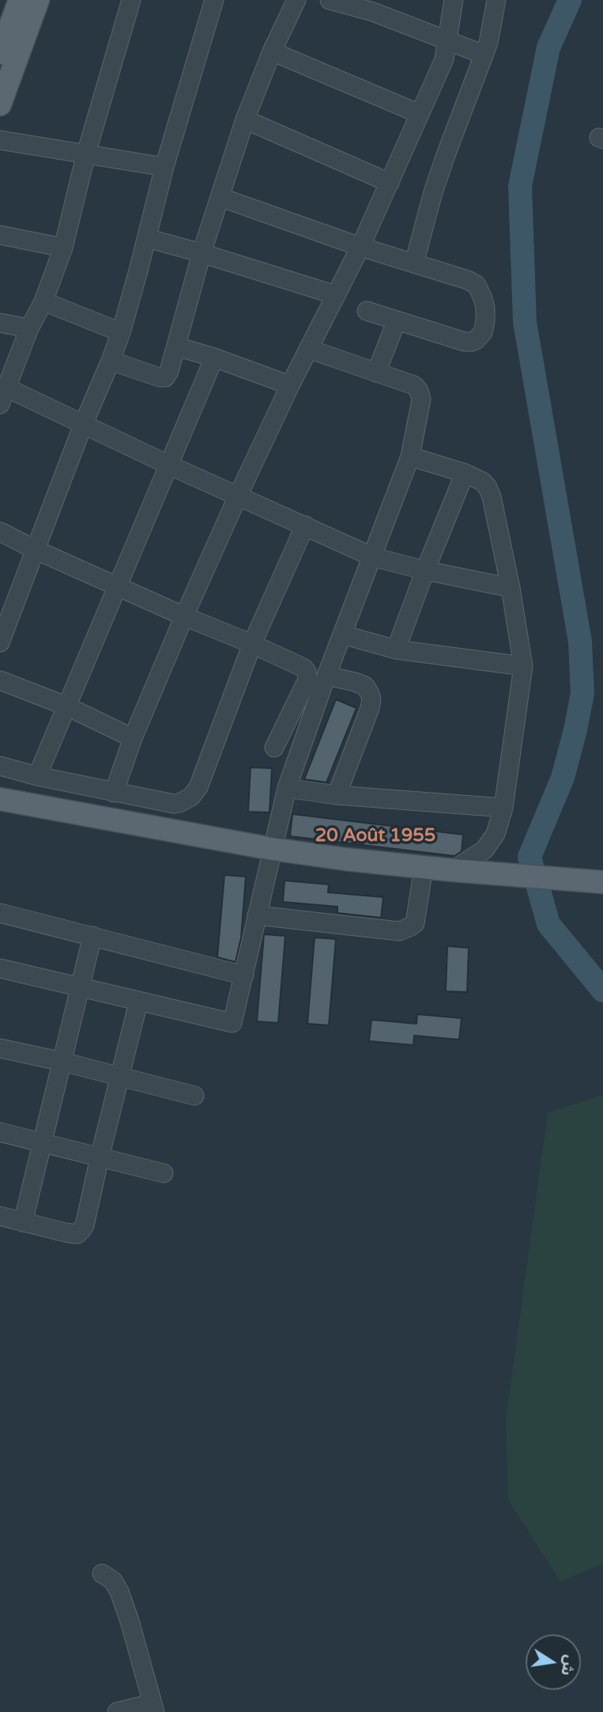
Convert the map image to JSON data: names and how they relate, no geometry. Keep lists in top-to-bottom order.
{
  "districts": ["20 Août 1955"],
  "north": "right"
}
